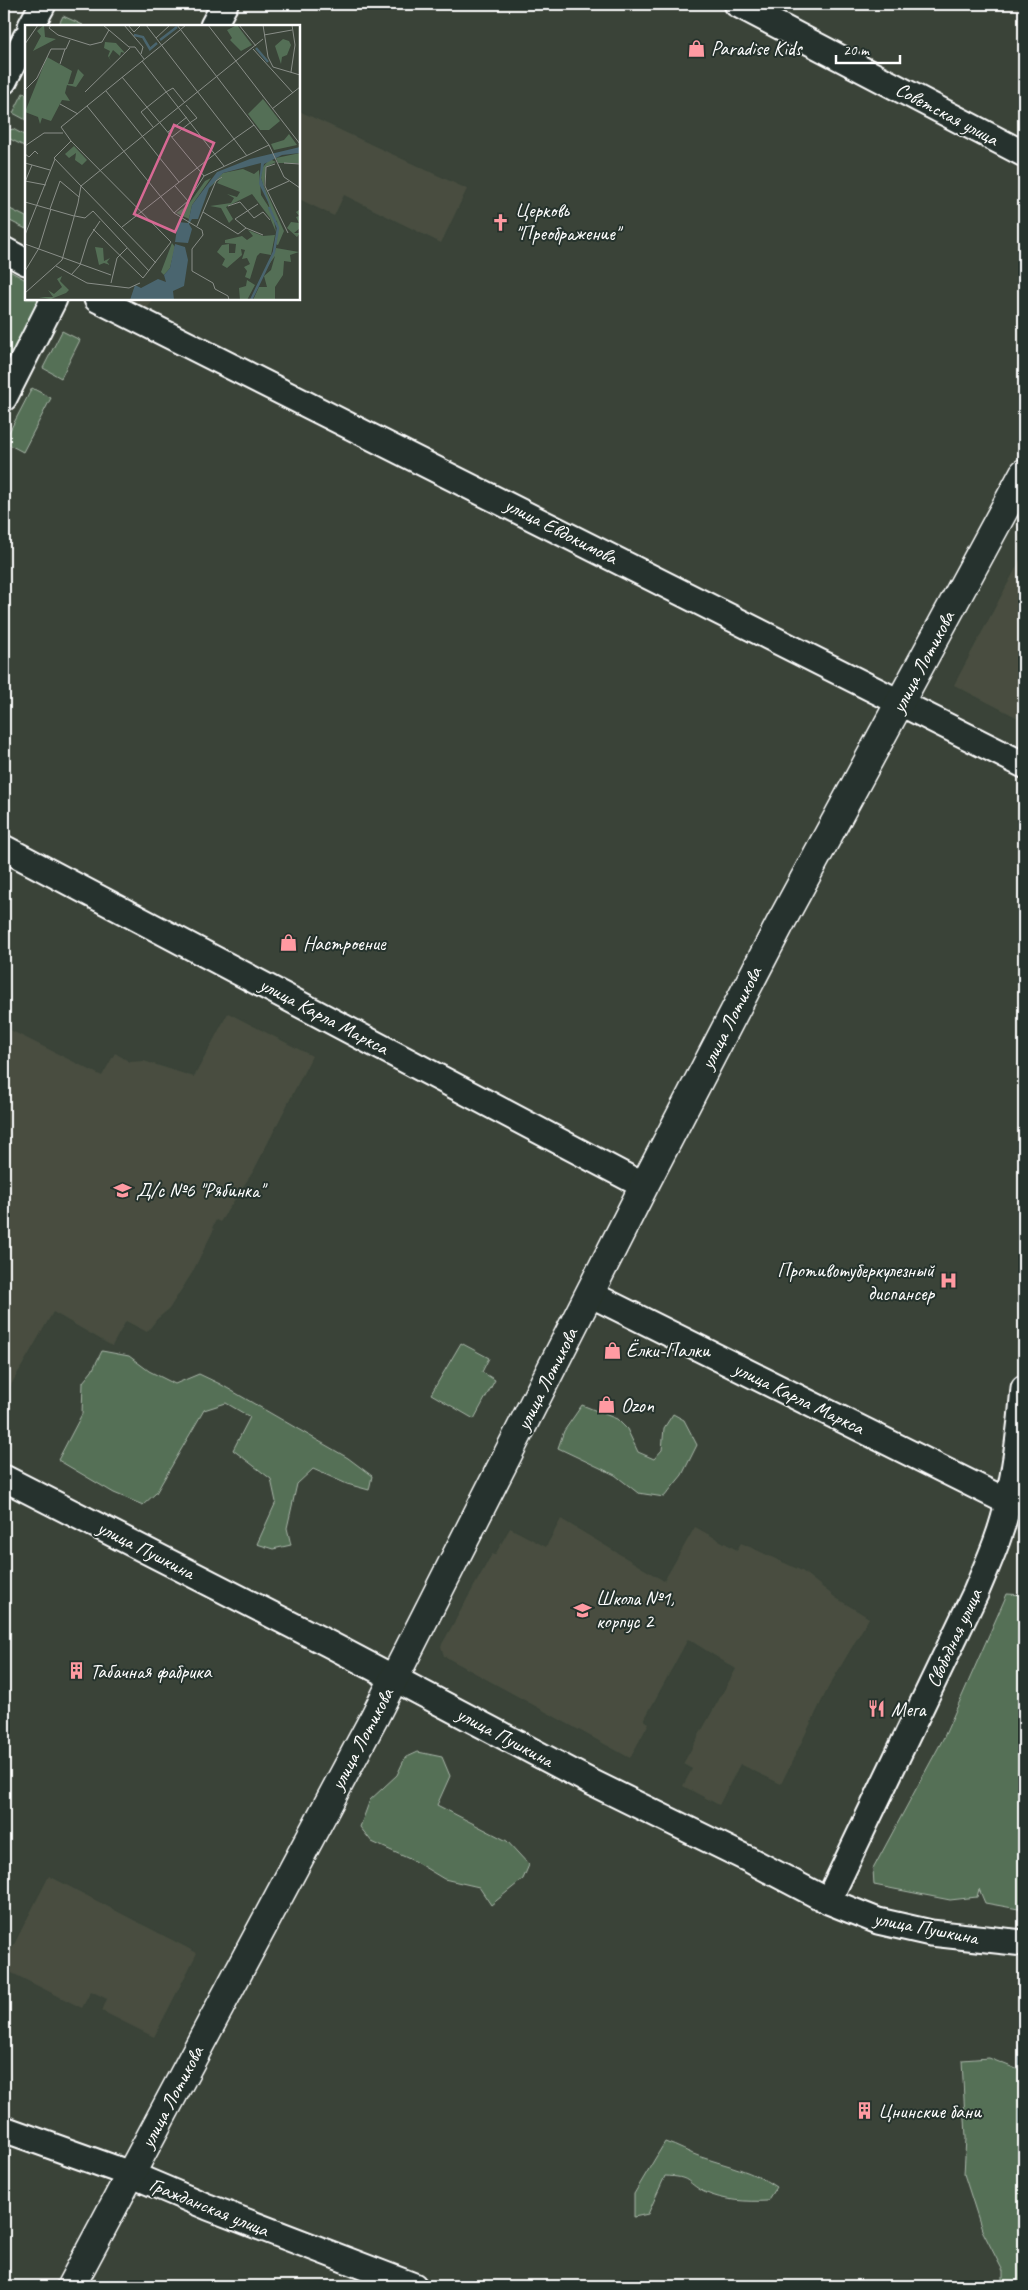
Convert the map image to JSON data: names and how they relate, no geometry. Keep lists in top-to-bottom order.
{
  "streets": {
    "street": [
      "Советская улица",
      "улица Евдокимова",
      "улица Лотикова",
      "улица Карла Маркса",
      "улица Пушкина",
      "Свободная улица",
      "Гражданская улица"
    ]
  },
  "crossings": [
    ["улица Евдокимова", "улица Лотикова"],
    ["улица Лотикова", "улица Карла Маркса"],
    ["улица Лотикова", "улица Пушкина"],
    ["улица Лотикова", "Гражданская улица"],
    ["улица Карла Маркса", "Свободная улица"],
    ["улица Пушкина", "Свободная улица"]
  ],
  "places": {
    "shop": [
      "Paradise Kids",
      "Настроение",
      "Ёлки-Палки",
      "Ozon"
    ],
    "church": ["Церковь \"Преображение\""],
    "school or university": ["Д/с №6 \"Рябинка\"", "Школа №1, корпус 2"],
    "hospital": ["Противотуберкулезный диспансер"],
    "building": ["Табачная фабрика", "Цнинские бани"],
    "restaurant": ["Мега"]
  },
  "scale_bar": "20 m"
}
